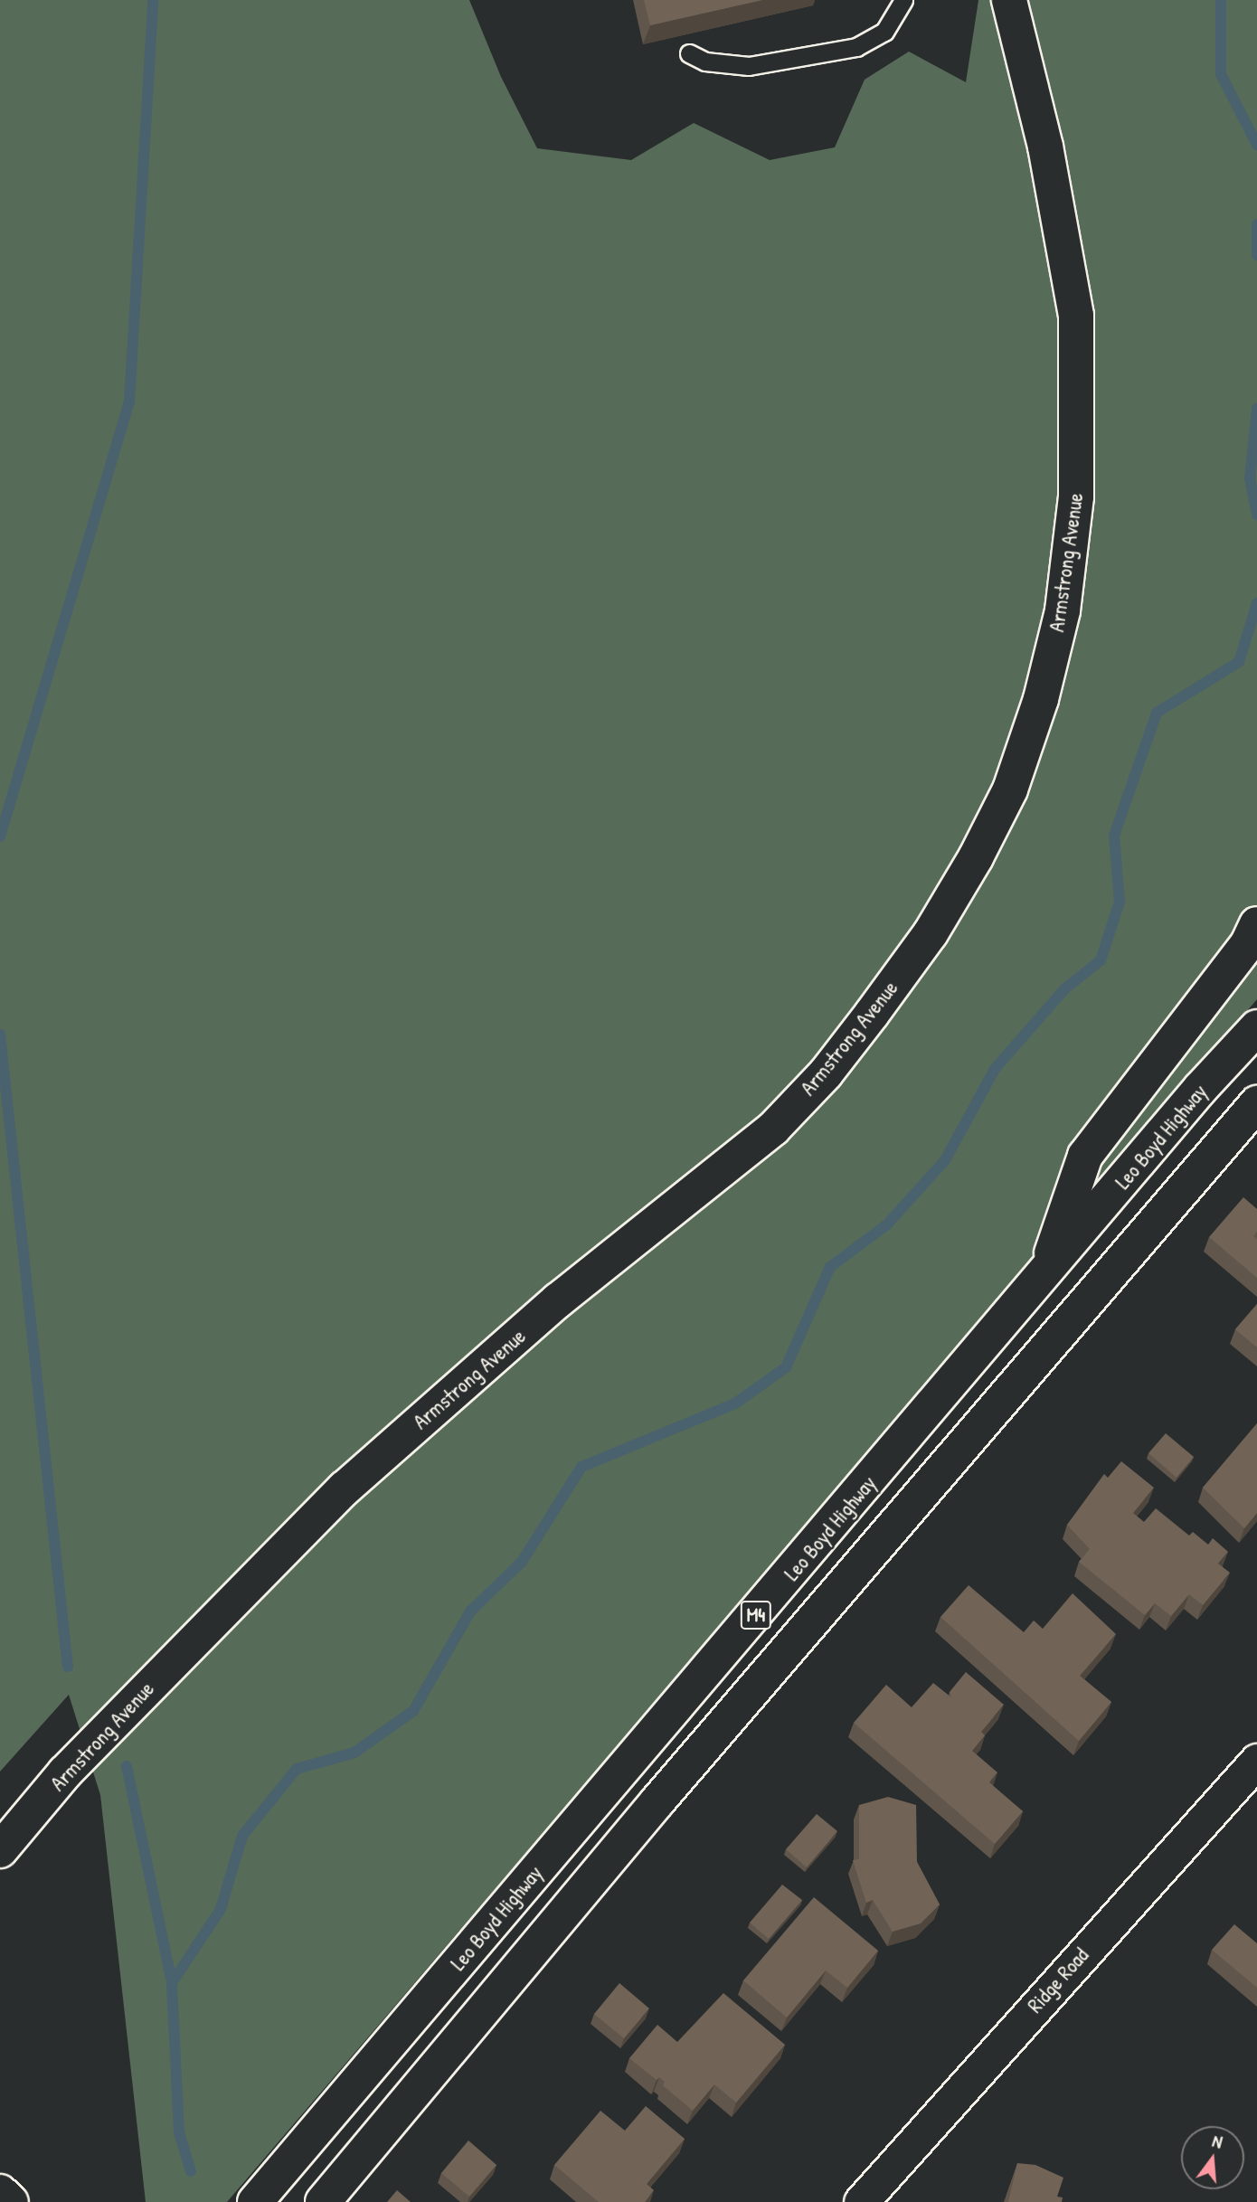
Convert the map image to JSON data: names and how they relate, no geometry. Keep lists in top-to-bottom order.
{
  "streets": {
    "main road": ["Armstrong Avenue", "Leo Boyd Highway", "M4"],
    "street": ["Ridge Road"]
  },
  "north": "top"
}
